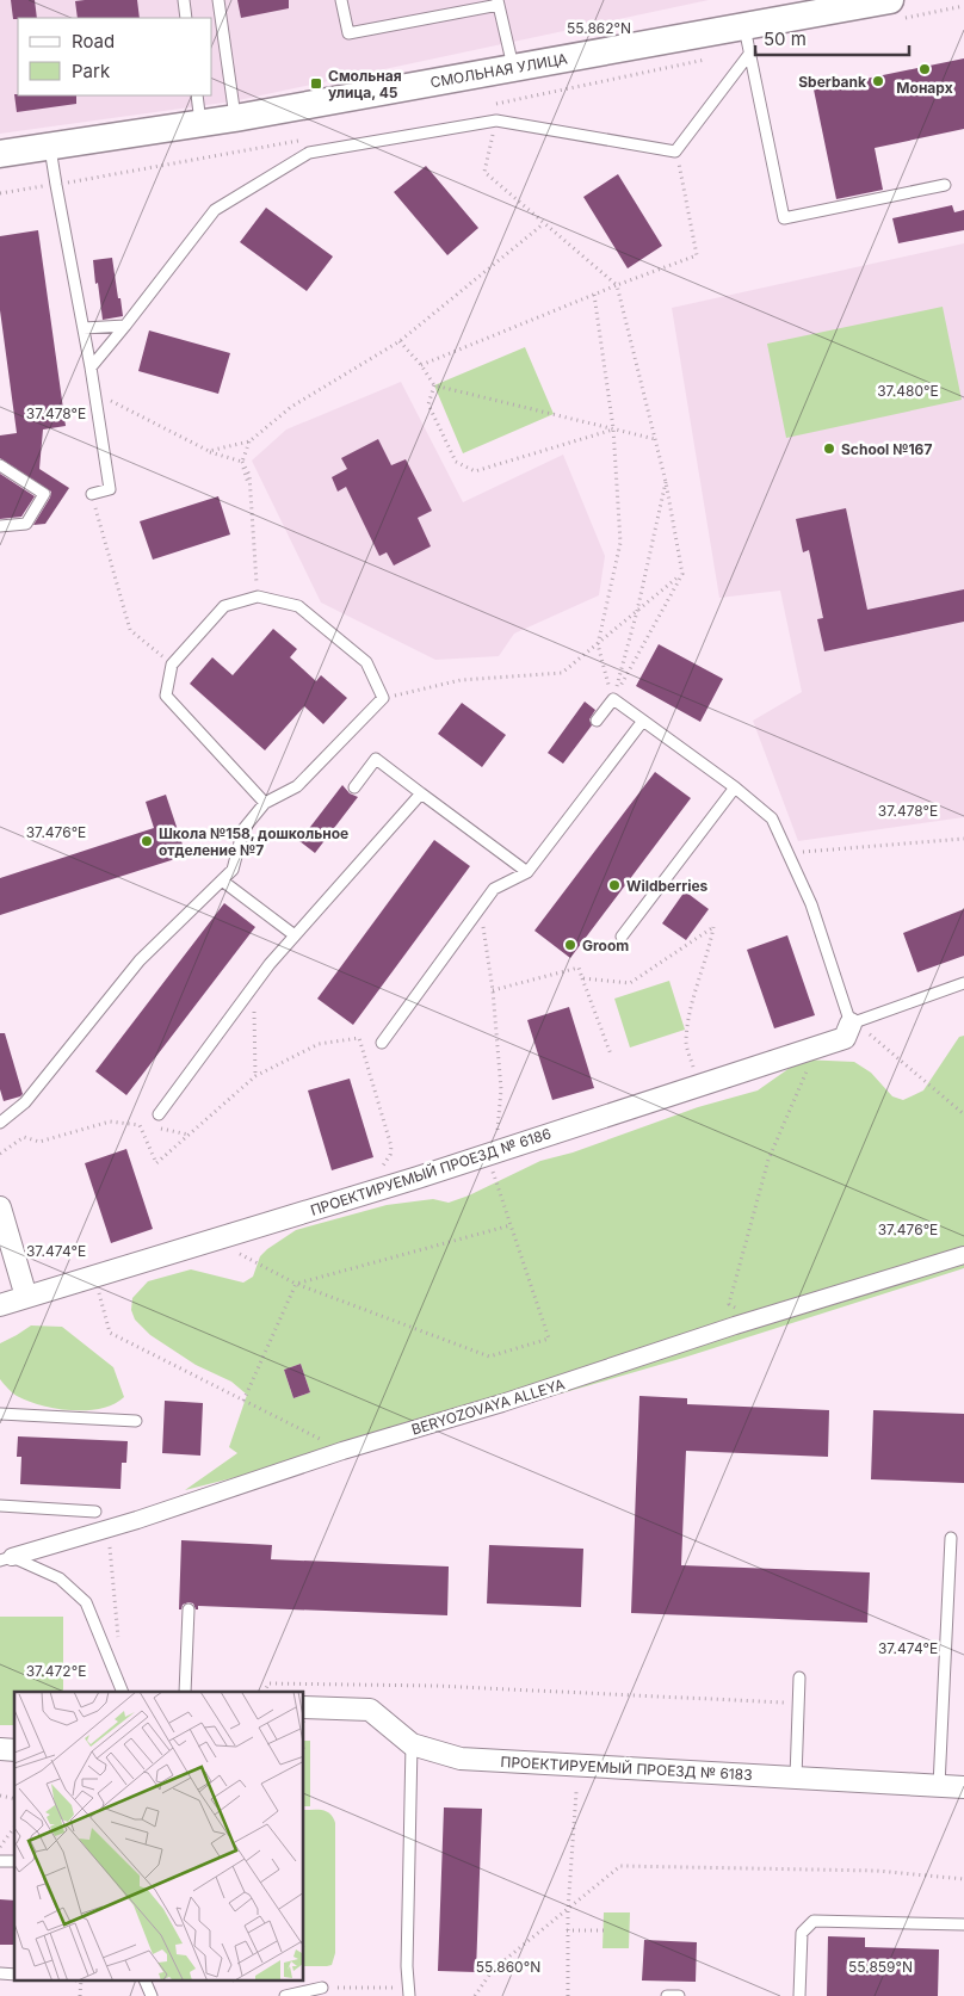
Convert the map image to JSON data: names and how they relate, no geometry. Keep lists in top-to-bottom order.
{
  "streets": {
    "street": [
      "СМОЛЬНАЯ УЛИЦА",
      "ПРОЕКТИРУЕМЫЙ ПРОЕЗД № 6186",
      "BERYOZOVAYA ALLEYA",
      "ПРОЕКТИРУЕМЫЙ ПРОЕЗД № 6183"
    ]
  },
  "places": {
    "other": [
      "Монарх",
      "Sberbank",
      "School №167",
      "Школа №158, дошкольное отделение №7",
      "Wildberries",
      "Groom"
    ],
    "transit": ["Смольная улица, 45"]
  },
  "legend": ["Road", "Park"],
  "scale_bar": "50 m",
  "coordinates": [
    "55.862°N",
    "37.480°E",
    "37.478°E",
    "37.476°E",
    "37.474°E",
    "37.472°E",
    "55.860°N",
    "55.859°N"
  ]
}
